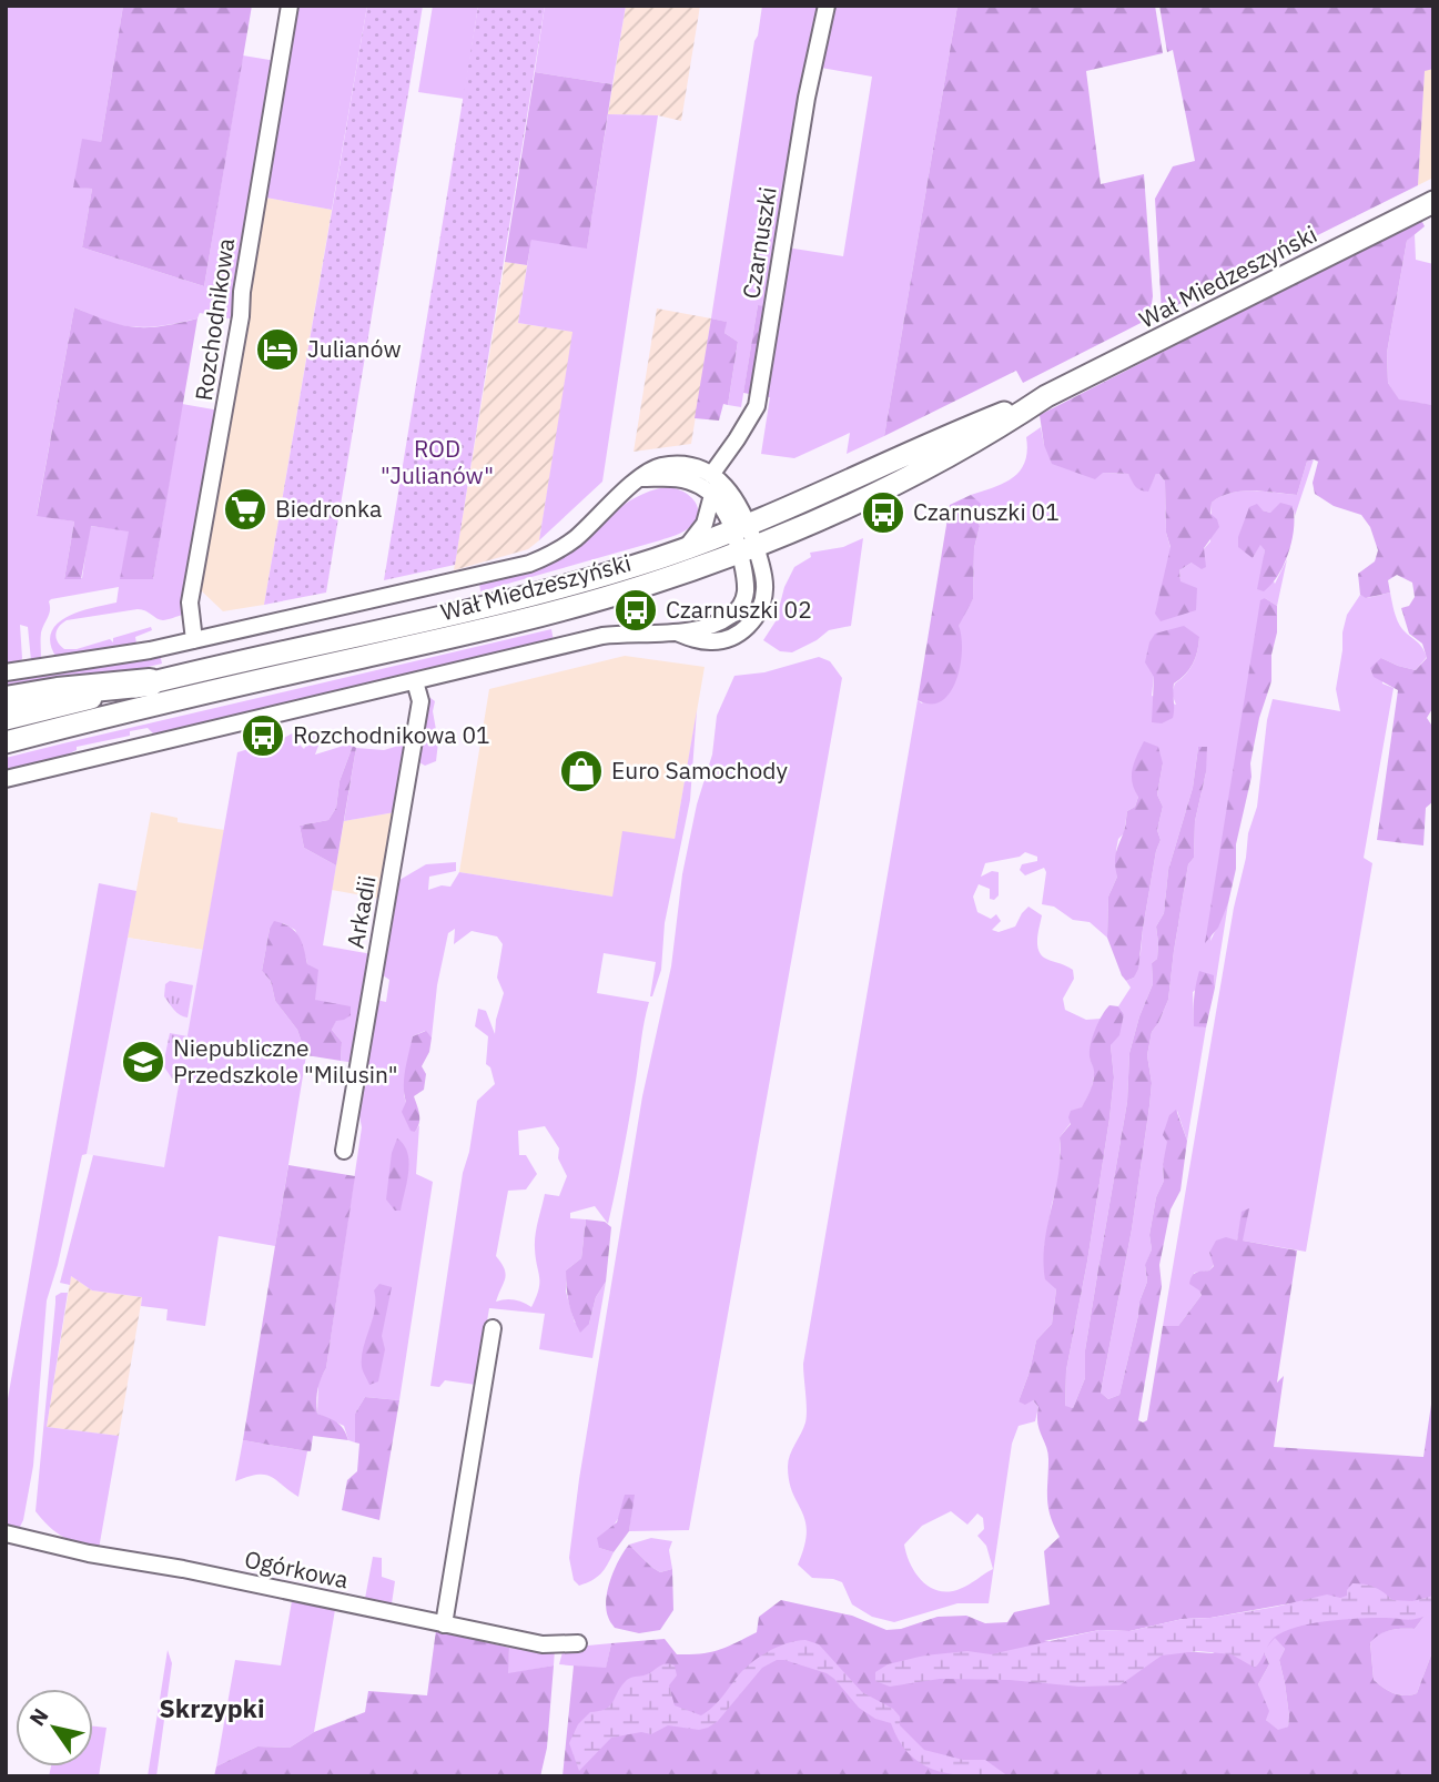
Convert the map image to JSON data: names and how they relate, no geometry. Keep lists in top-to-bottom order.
{
  "streets": {
    "main road": ["Wał Miedzeszyński"],
    "street": [
      "Czarnuszki",
      "Rozchodnikowa",
      "Arkadii",
      "Ogórkowa"
    ]
  },
  "districts": ["Skrzypki"],
  "parks": ["ROD \"Julianów\""],
  "places": {
    "hotel": ["Julianów"],
    "supermarket": ["Biedronka"],
    "bus stop": ["Czarnuszki 01", "Czarnuszki 02", "Rozchodnikowa 01"],
    "shop": ["Euro Samochody"],
    "school or university": ["Niepubliczne Przedszkole \"Milusin\""]
  },
  "north": "top left"
}
